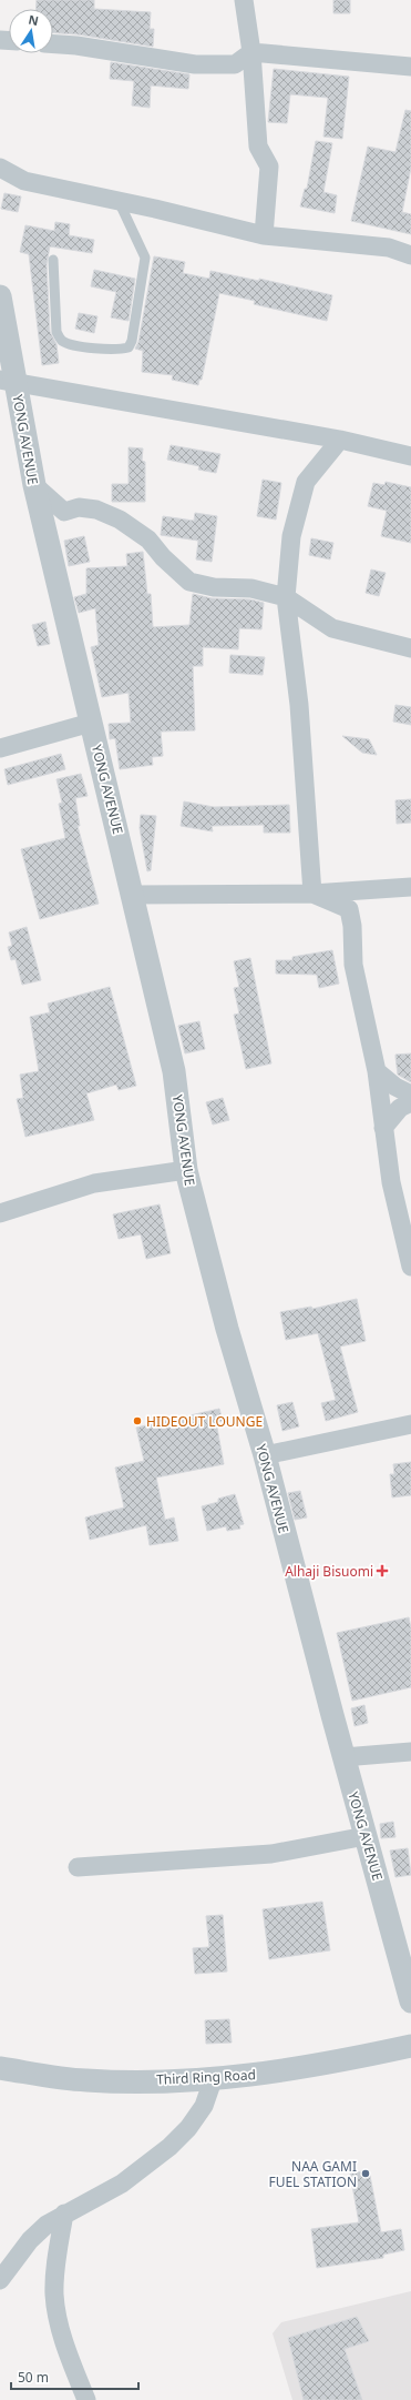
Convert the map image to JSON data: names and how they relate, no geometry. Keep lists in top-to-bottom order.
{
  "streets": {
    "street": ["YONG AVENUE", "Third Ring Road"]
  },
  "places": {
    "other": ["HIDEOUT LOUNGE", "NAA GAMI FUEL STATION"],
    "health": ["Alhaji Bisuomi"]
  },
  "scale_bar": "50 m",
  "north": "top"
}
